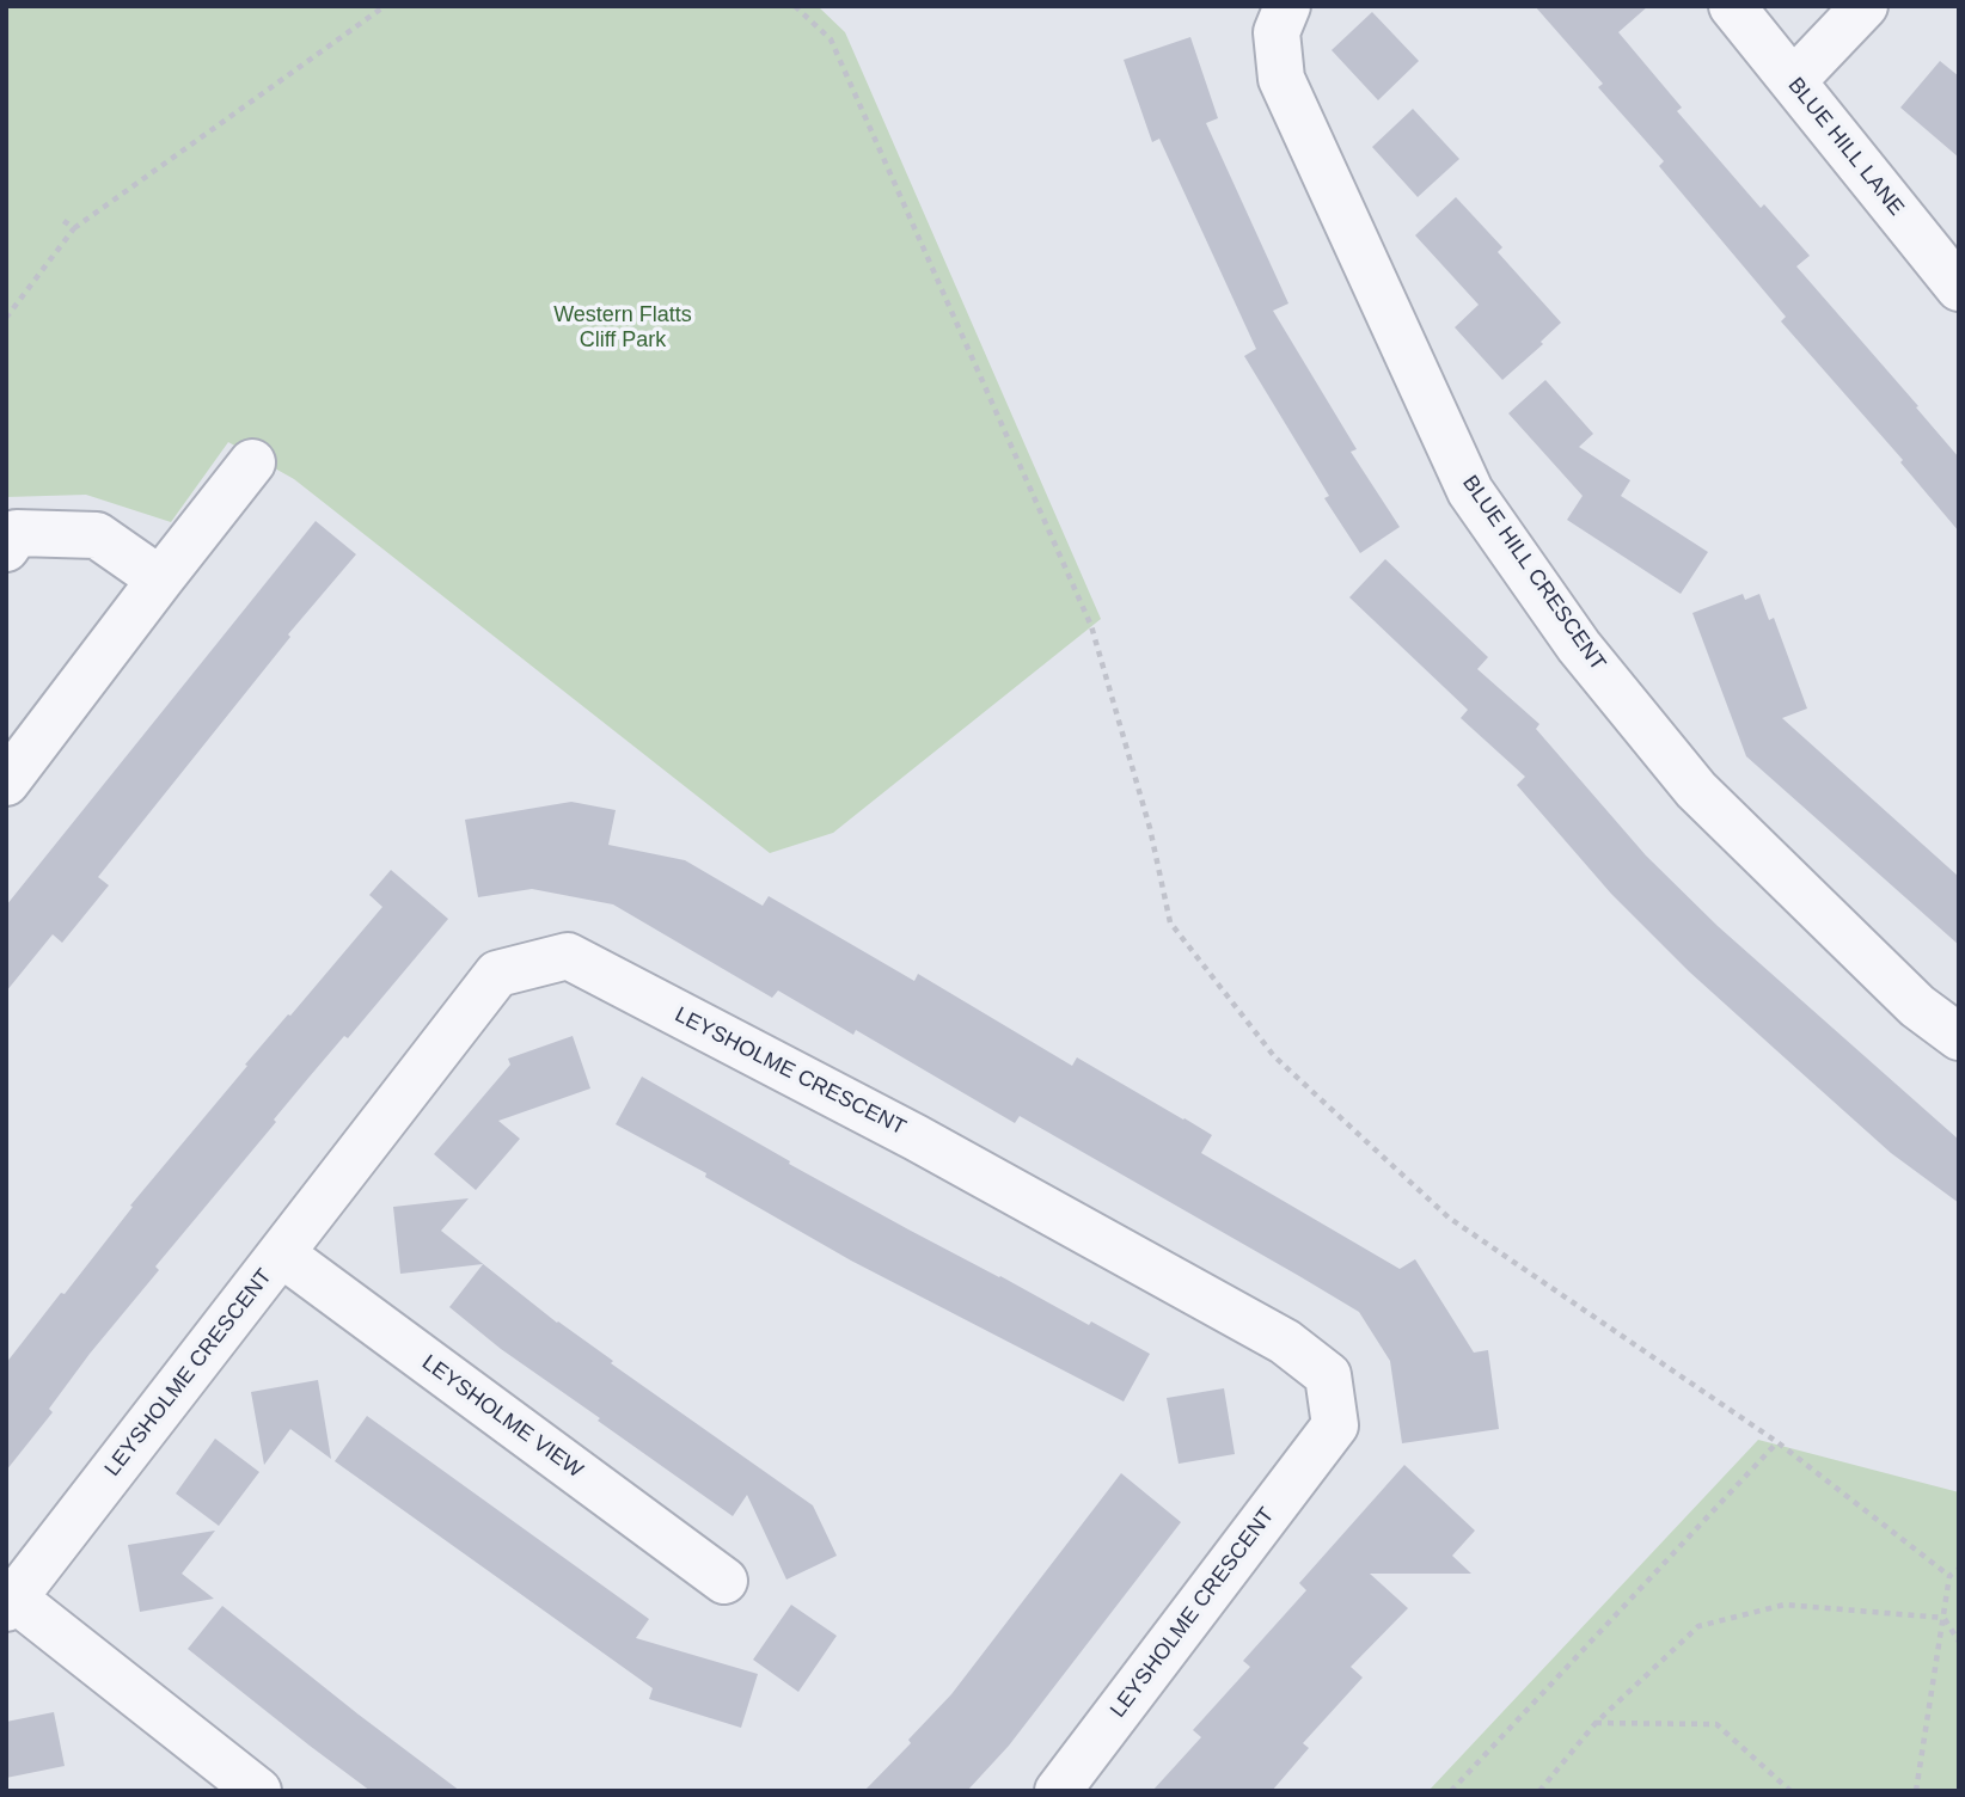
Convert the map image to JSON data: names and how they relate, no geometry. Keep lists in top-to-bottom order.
{
  "streets": {
    "street": [
      "BLUE HILL LANE",
      "BLUE HILL CRESCENT",
      "LEYSHOLME CRESCENT",
      "LEYSHOLME VIEW"
    ]
  },
  "crossings": [
    ["LEYSHOLME CRESCENT", "LEYSHOLME VIEW"]
  ],
  "parks": ["Western Flatts Cliff Park"]
}
